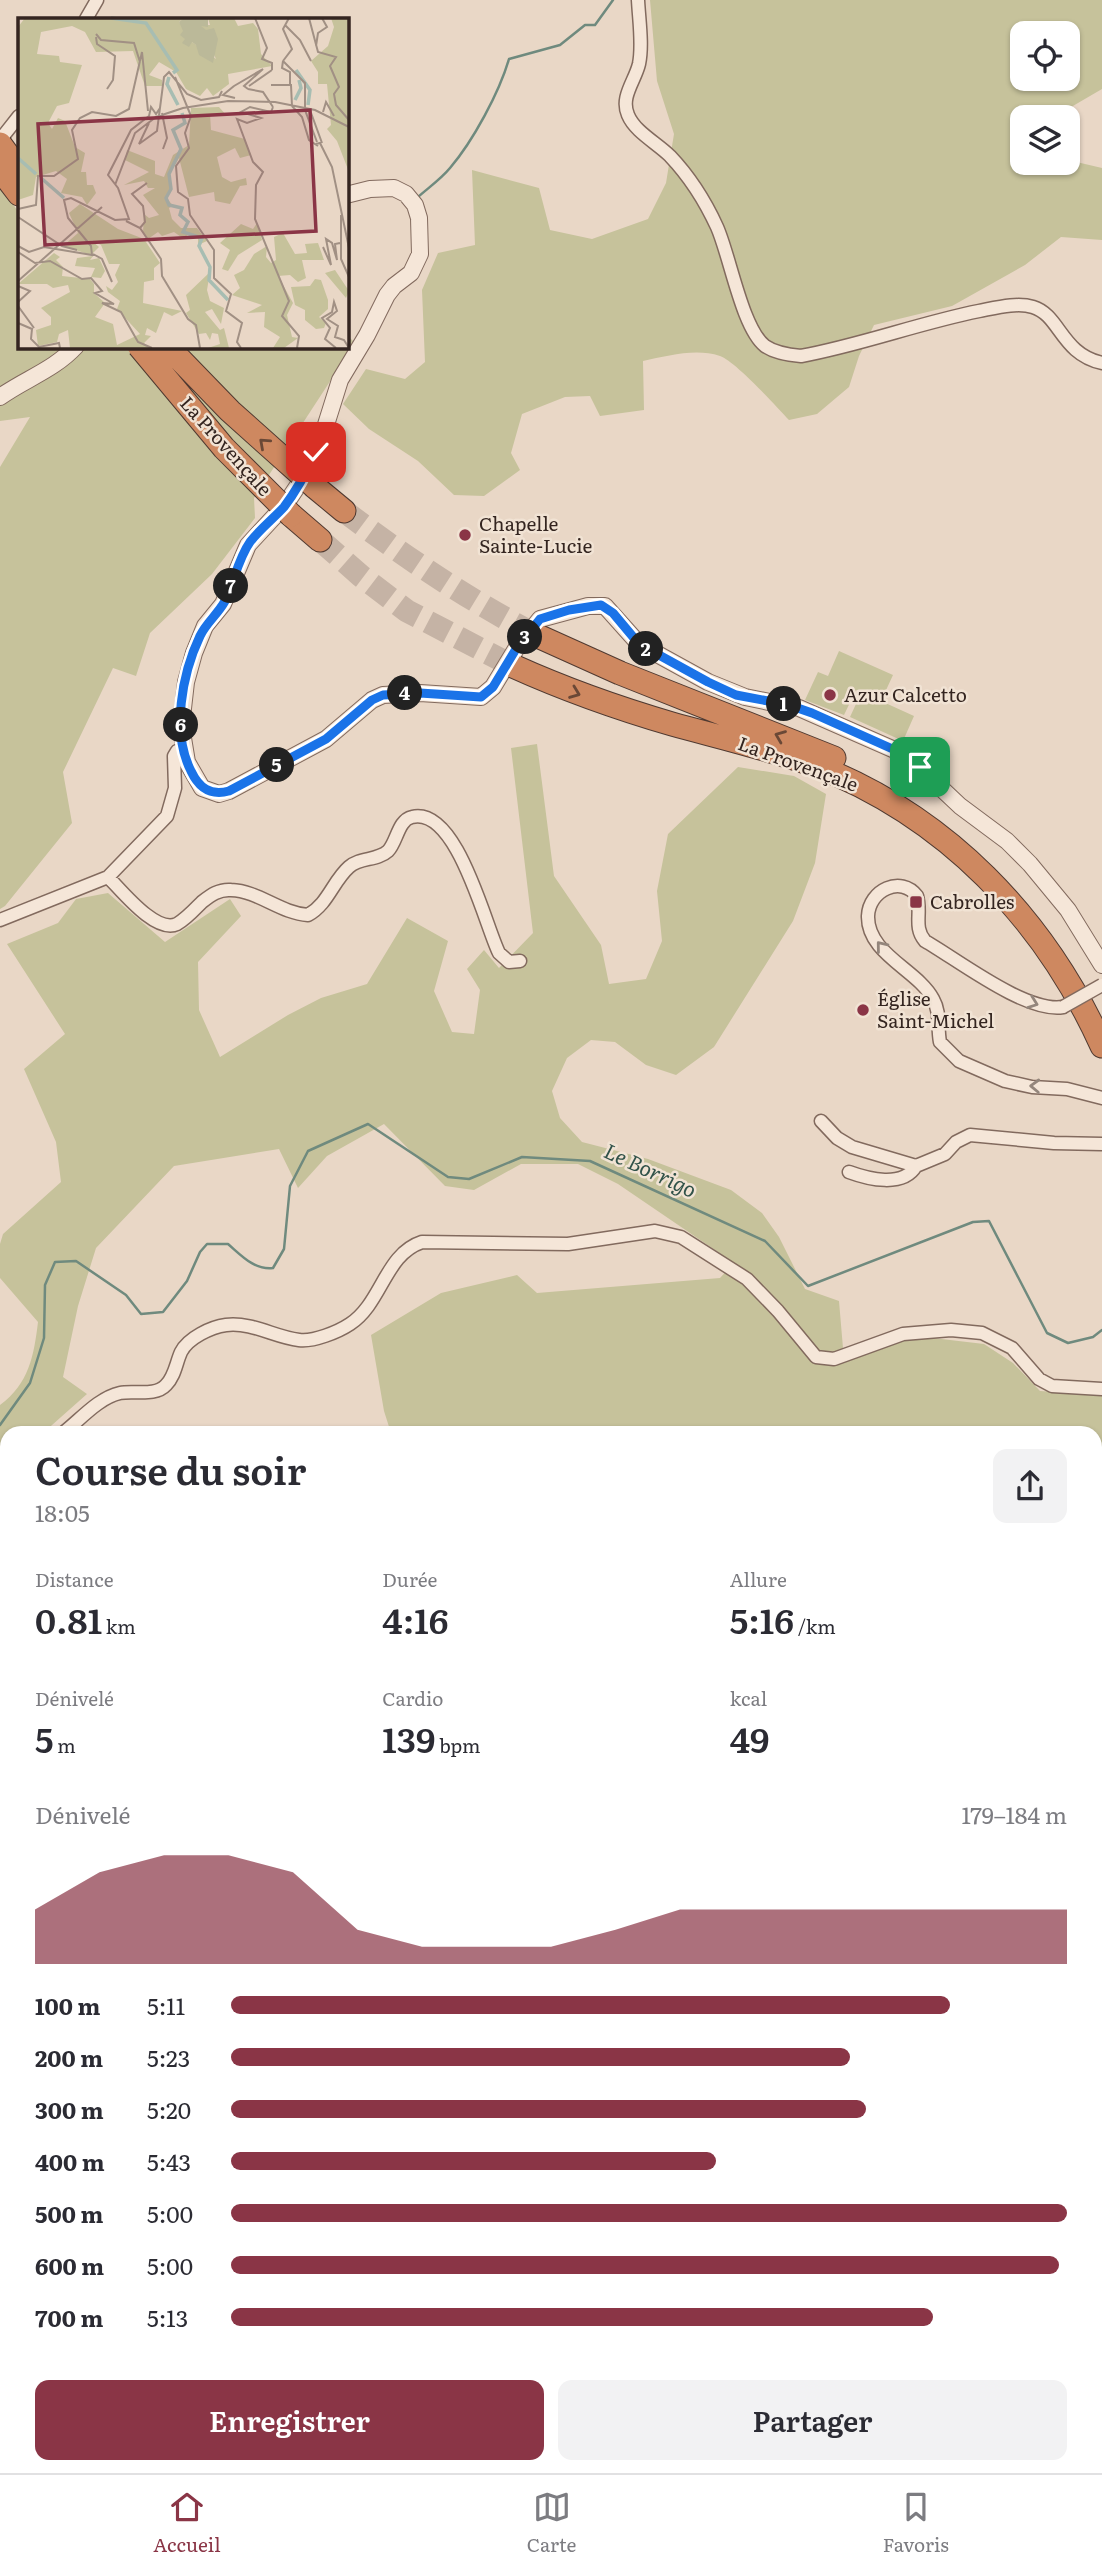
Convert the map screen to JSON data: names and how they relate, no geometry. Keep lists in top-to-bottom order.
{
  "streets": {
    "highway": ["La Provençale"]
  },
  "water": ["Le Borrigo"],
  "places": {
    "other": ["Chapelle Sainte-Lucie", "Azur Calcetto", "Église Saint-Michel"],
    "transit": ["Cabrolles"]
  },
  "page": {
    "pins": [
      "7",
      "3",
      "2",
      "4",
      "1",
      "6",
      "5"
    ],
    "heading": ["Course du soir", "18:05"],
    "stats": [
      ["Distance", "0.81 km"],
      ["Durée", "4:16"],
      ["Allure", "5:16 /km"],
      ["Dénivelé", "5 m"],
      ["Cardio", "139 bpm"],
      ["kcal", "49"]
    ],
    "chart": ["Dénivelé", "179–184 m"],
    "list": [
      {
        "name": "100 m",
        "note": "5:11"
      },
      {
        "name": "200 m",
        "note": "5:23"
      },
      {
        "name": "300 m",
        "note": "5:20"
      },
      {
        "name": "400 m",
        "note": "5:43"
      },
      {
        "name": "500 m",
        "note": "5:00"
      },
      {
        "name": "600 m",
        "note": "5:00"
      },
      {
        "name": "700 m",
        "note": "5:13"
      }
    ],
    "buttons": ["Enregistrer", "Partager"],
    "tabs": ["Accueil", "Carte", "Favoris"]
  }
}
